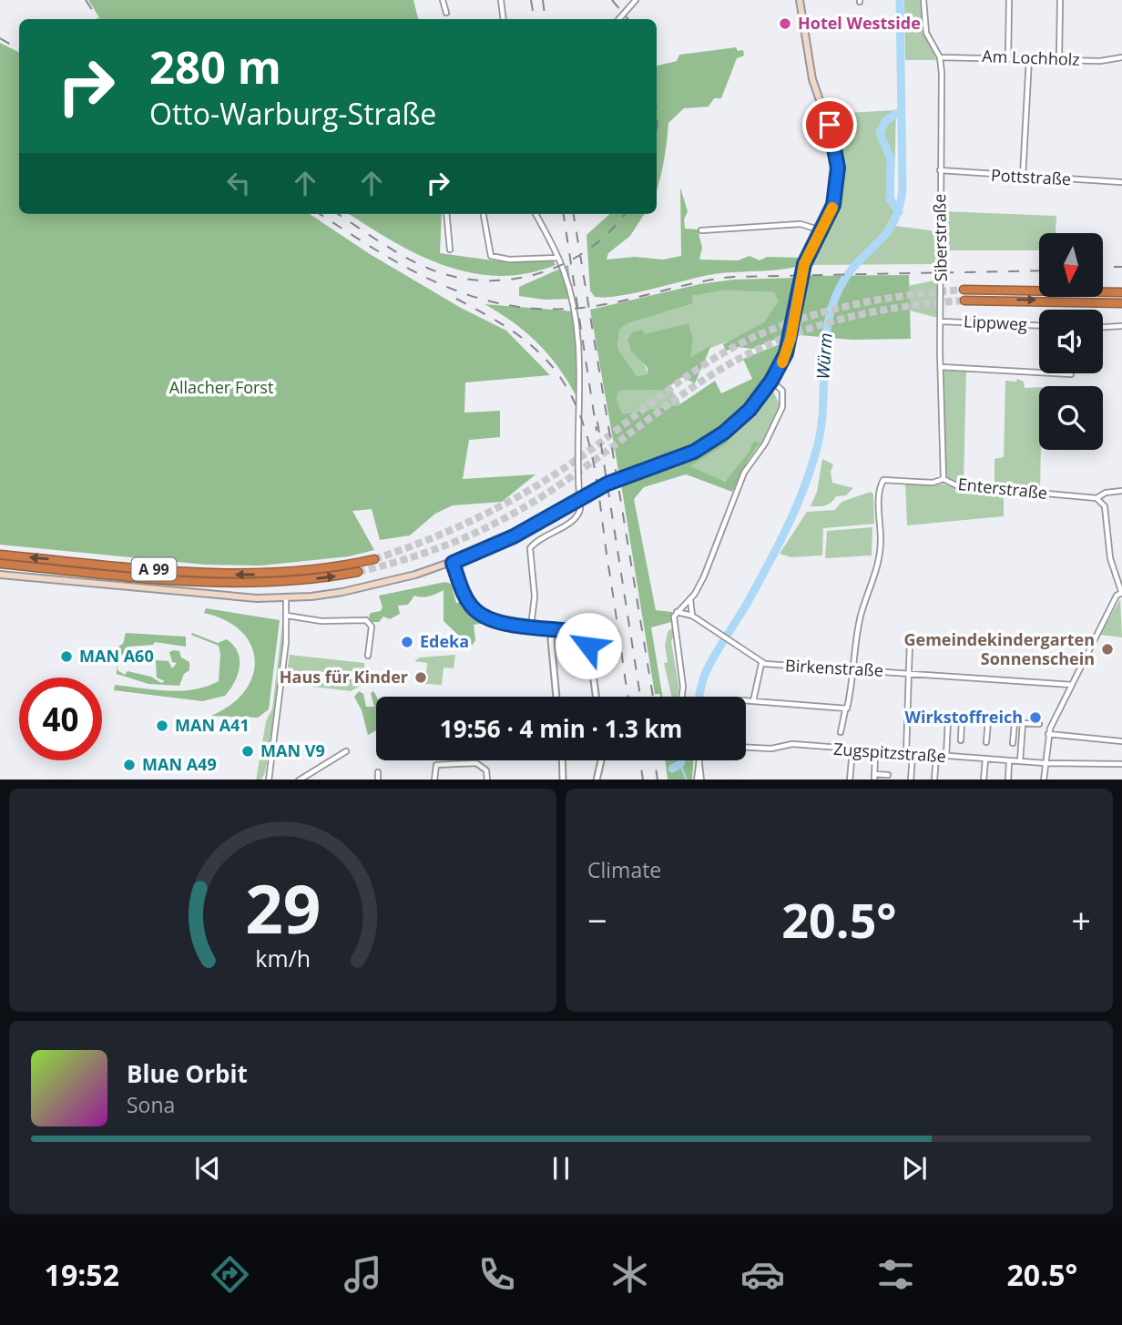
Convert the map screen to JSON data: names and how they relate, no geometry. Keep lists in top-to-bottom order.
{
  "streets": {
    "highway": ["A 99"],
    "street": [
      "Am Lochholz",
      "Pottstraße",
      "Siberstraße",
      "Lippweg",
      "Enterstraße",
      "Birkenstraße",
      "Zugspitzstraße"
    ]
  },
  "crossings": [
    ["Am Lochholz", "Siberstraße"],
    ["Pottstraße", "Siberstraße"],
    ["Siberstraße", "Lippweg"],
    ["Siberstraße", "Enterstraße"],
    ["Enterstraße", "Birkenstraße"]
  ],
  "water": ["Würm"],
  "parks": ["Allacher Forst"],
  "places": [
    "Hotel Westside",
    "Edeka",
    "Gemeindekindergarten Sonnenschein",
    "MAN A60",
    "Haus für Kinder",
    "Wirkstoffreich",
    "MAN A41",
    "MAN V9",
    "MAN A49"
  ],
  "north": "bottom",
  "page": {
    "turn": ["280 m", "Otto-Warburg-Straße"],
    "limit": "40",
    "trip": "19:56 · 4 min · 1.3 km",
    "tile": "Climate",
    "heat": ["−", "20.5°", "+"],
    "song": ["Blue Orbit", "Sona"],
    "tabs": ["19:52", "20.5°"],
    "gauge": ["29", "km/h"]
  }
}
